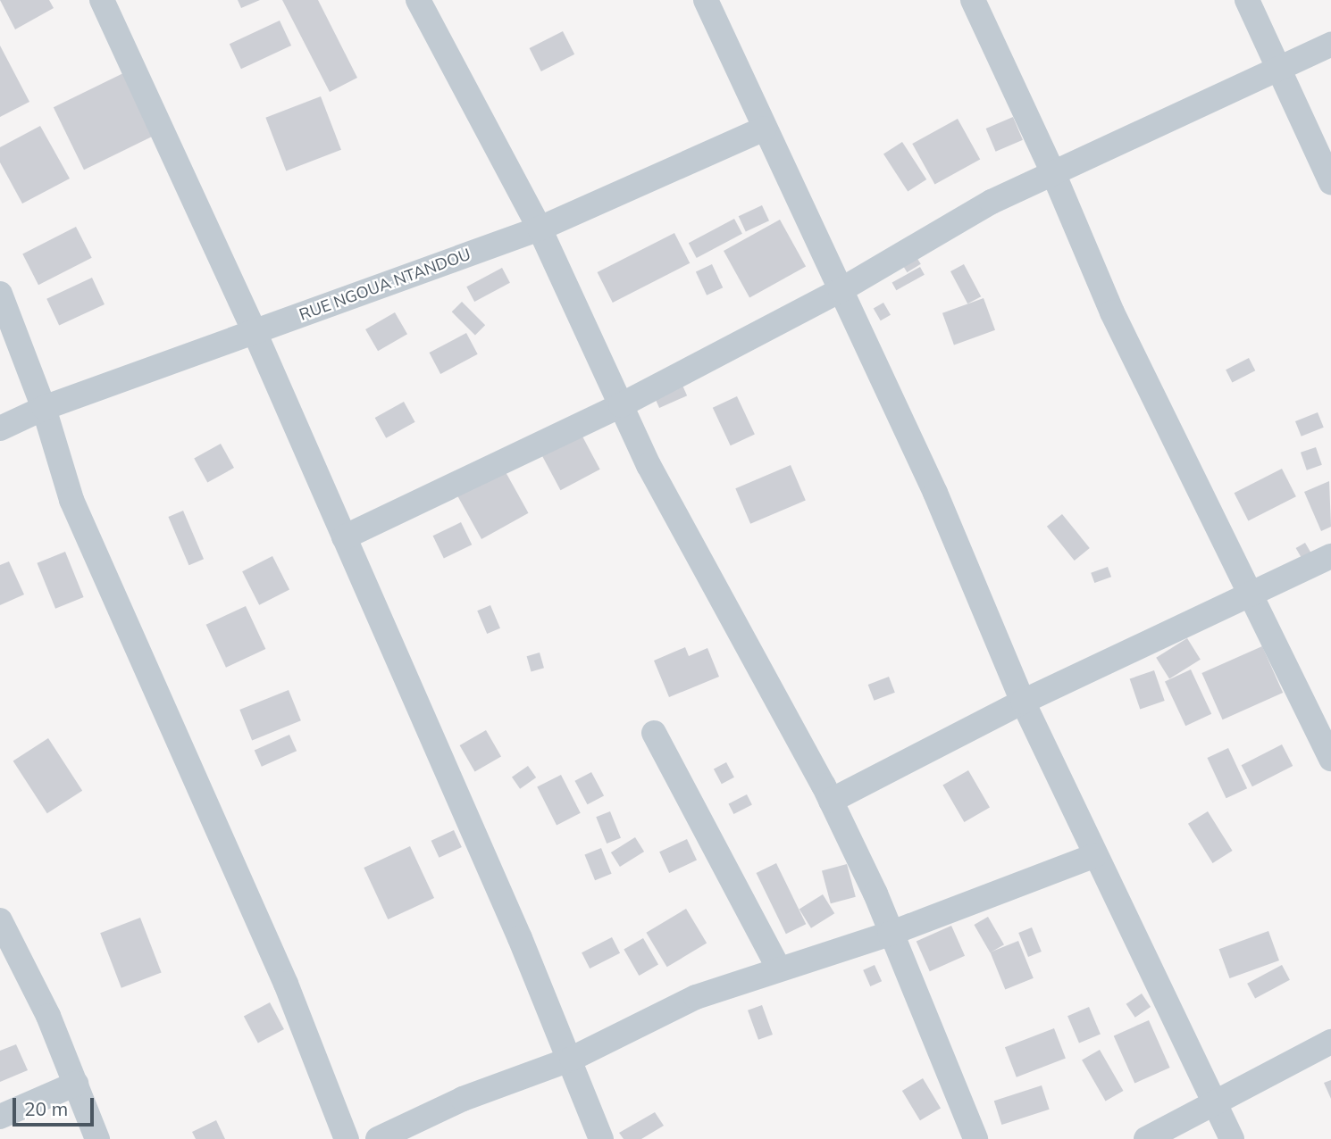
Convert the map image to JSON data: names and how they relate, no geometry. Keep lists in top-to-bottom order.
{
  "streets": {
    "street": ["RUE NGOUA NTANDOU"]
  },
  "scale_bar": "20 m"
}
